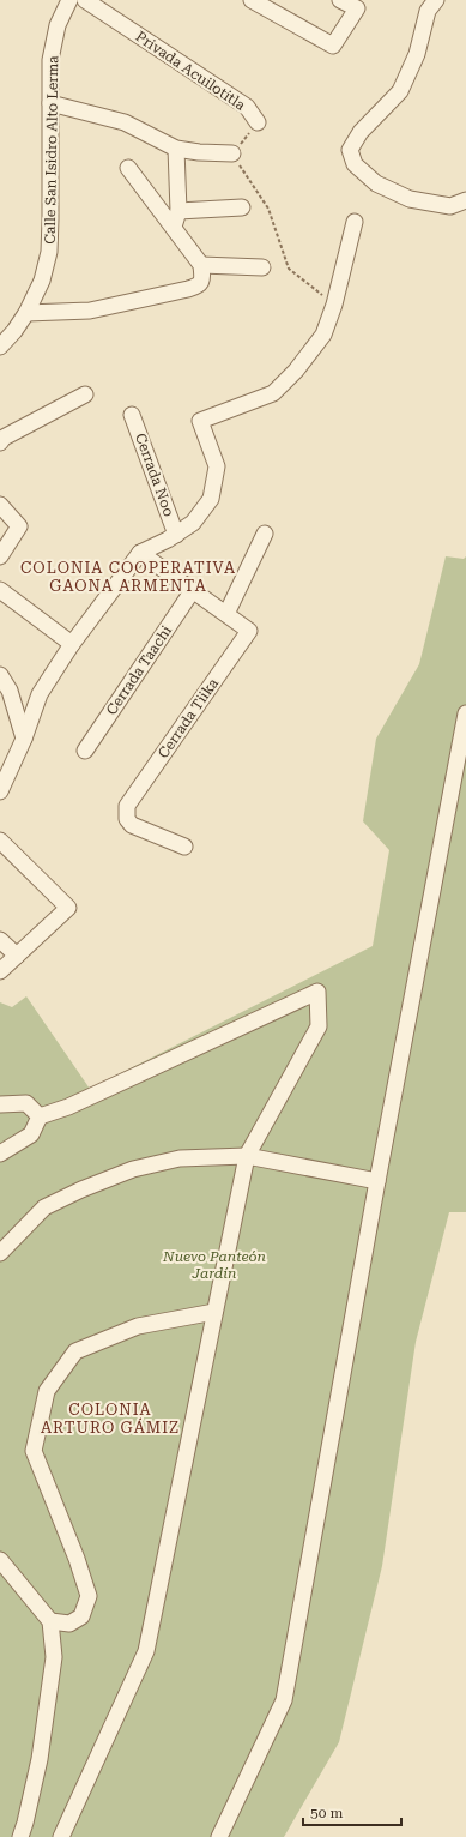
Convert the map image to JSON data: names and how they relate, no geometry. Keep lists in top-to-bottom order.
{
  "streets": {
    "street": [
      "Privada Acuilotitla",
      "Calle San Isidro Alto Lerma",
      "Cerrada Noo",
      "Cerrada Taachi",
      "Cerrada Tiika"
    ]
  },
  "districts": ["COLONIA COOPERATIVA GAONA ARMENTA", "COLONIA ARTURO GÁMIZ"],
  "parks": ["Nuevo Panteón Jardín"],
  "scale_bar": "50 m"
}
